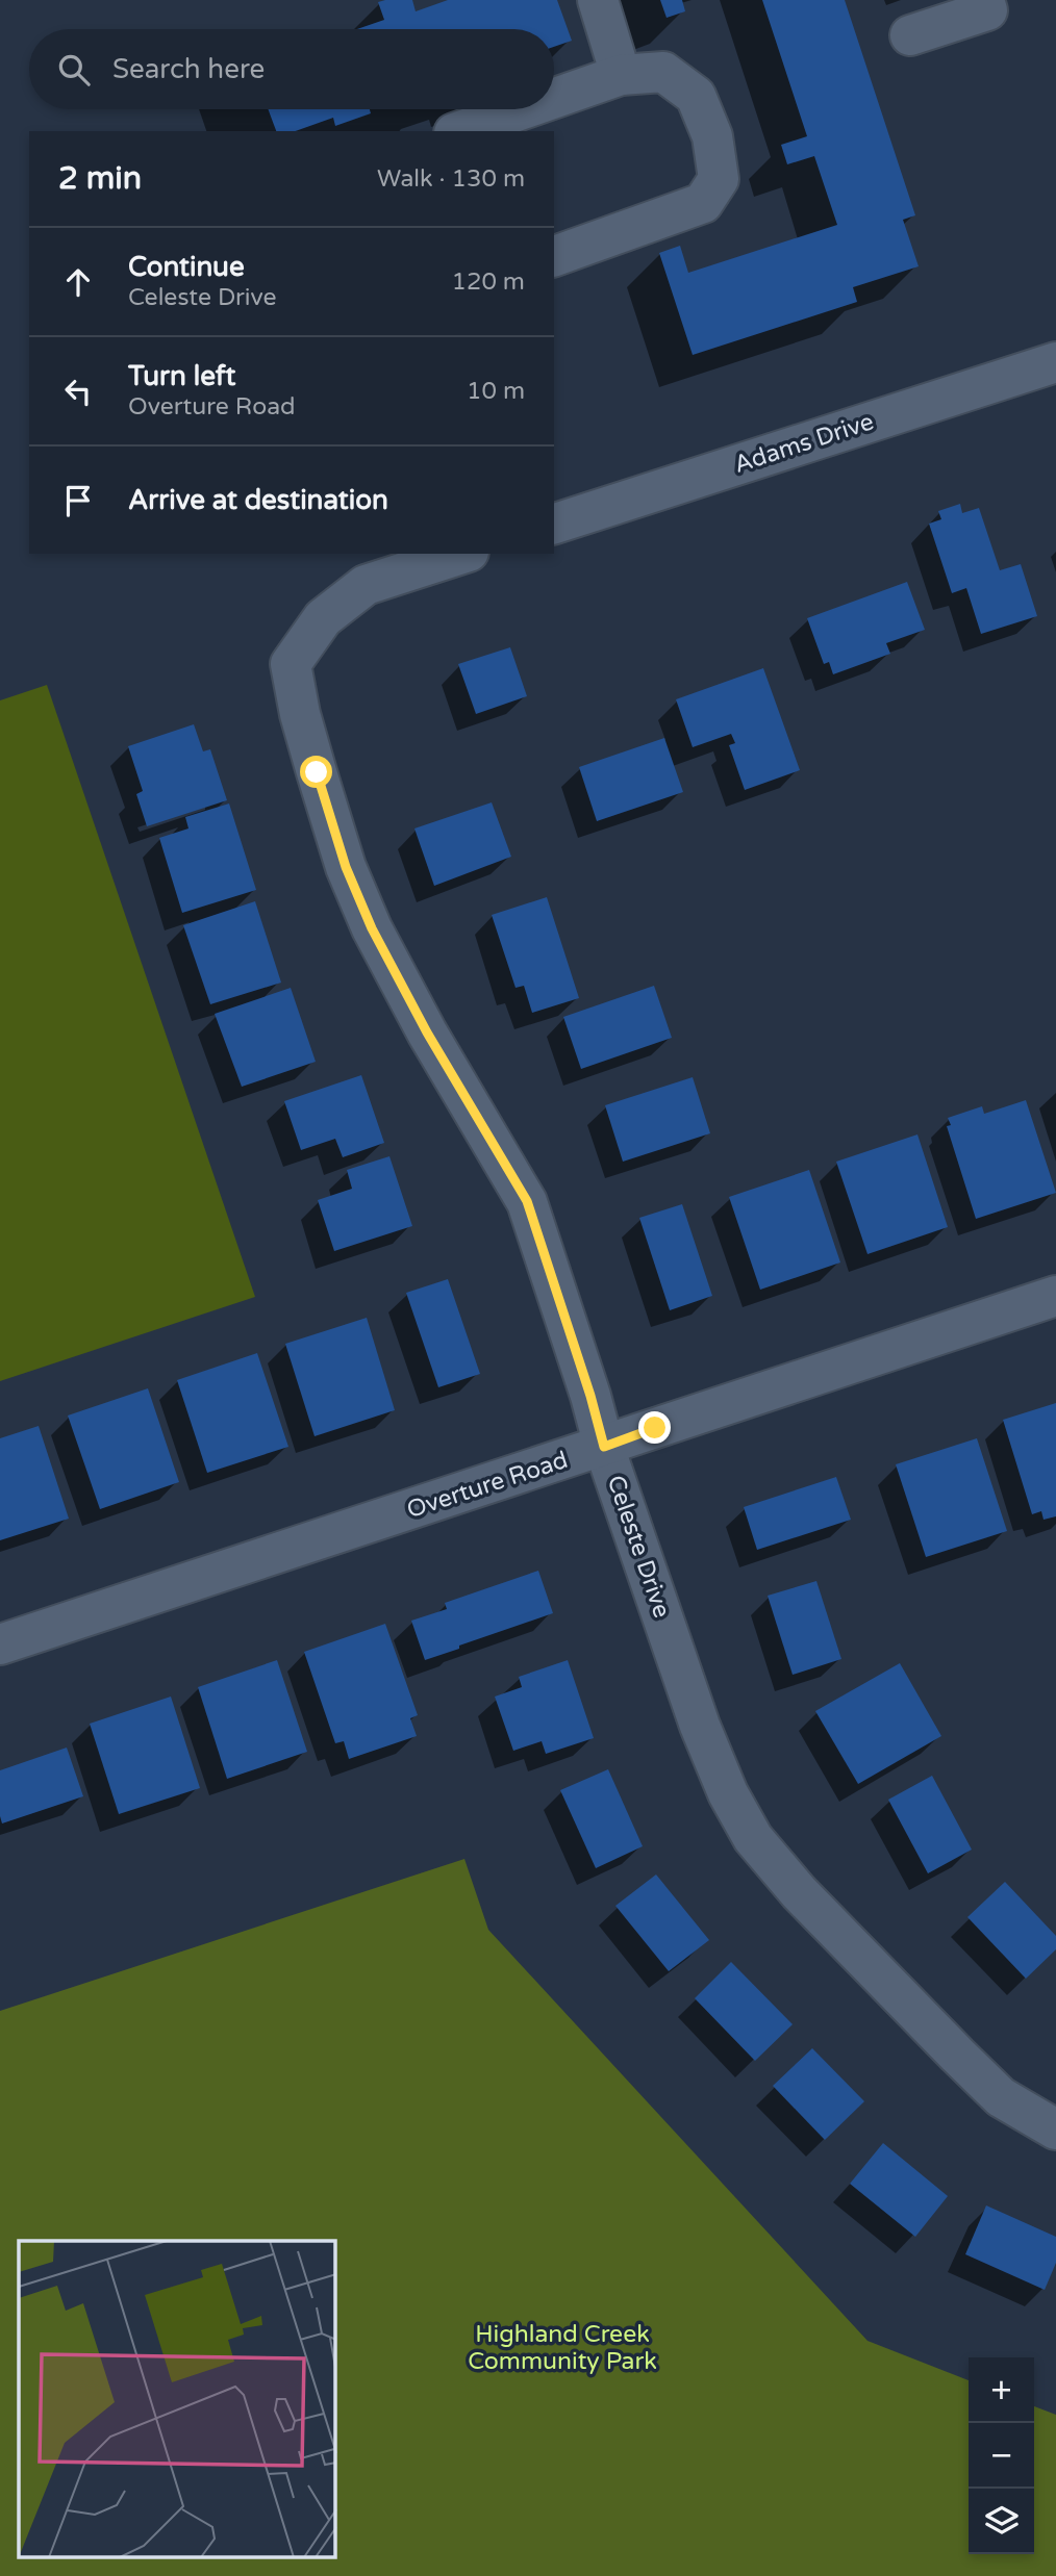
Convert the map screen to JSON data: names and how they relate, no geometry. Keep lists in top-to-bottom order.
{
  "streets": {
    "street": ["Adams Drive", "Overture Road", "Celeste Drive"]
  },
  "crossings": [
    ["Overture Road", "Celeste Drive"]
  ],
  "parks": ["Highland Creek Community Park"],
  "page": {
    "search": "Search here",
    "heading": ["2 min", "Walk · 130 m"],
    "list": [
      ["Continue", "Celeste Drive", "120 m"],
      ["Turn left", "Overture Road", "10 m"],
      "Arrive at destination"
    ],
    "map_buttons": ["+", "−"]
  }
}
